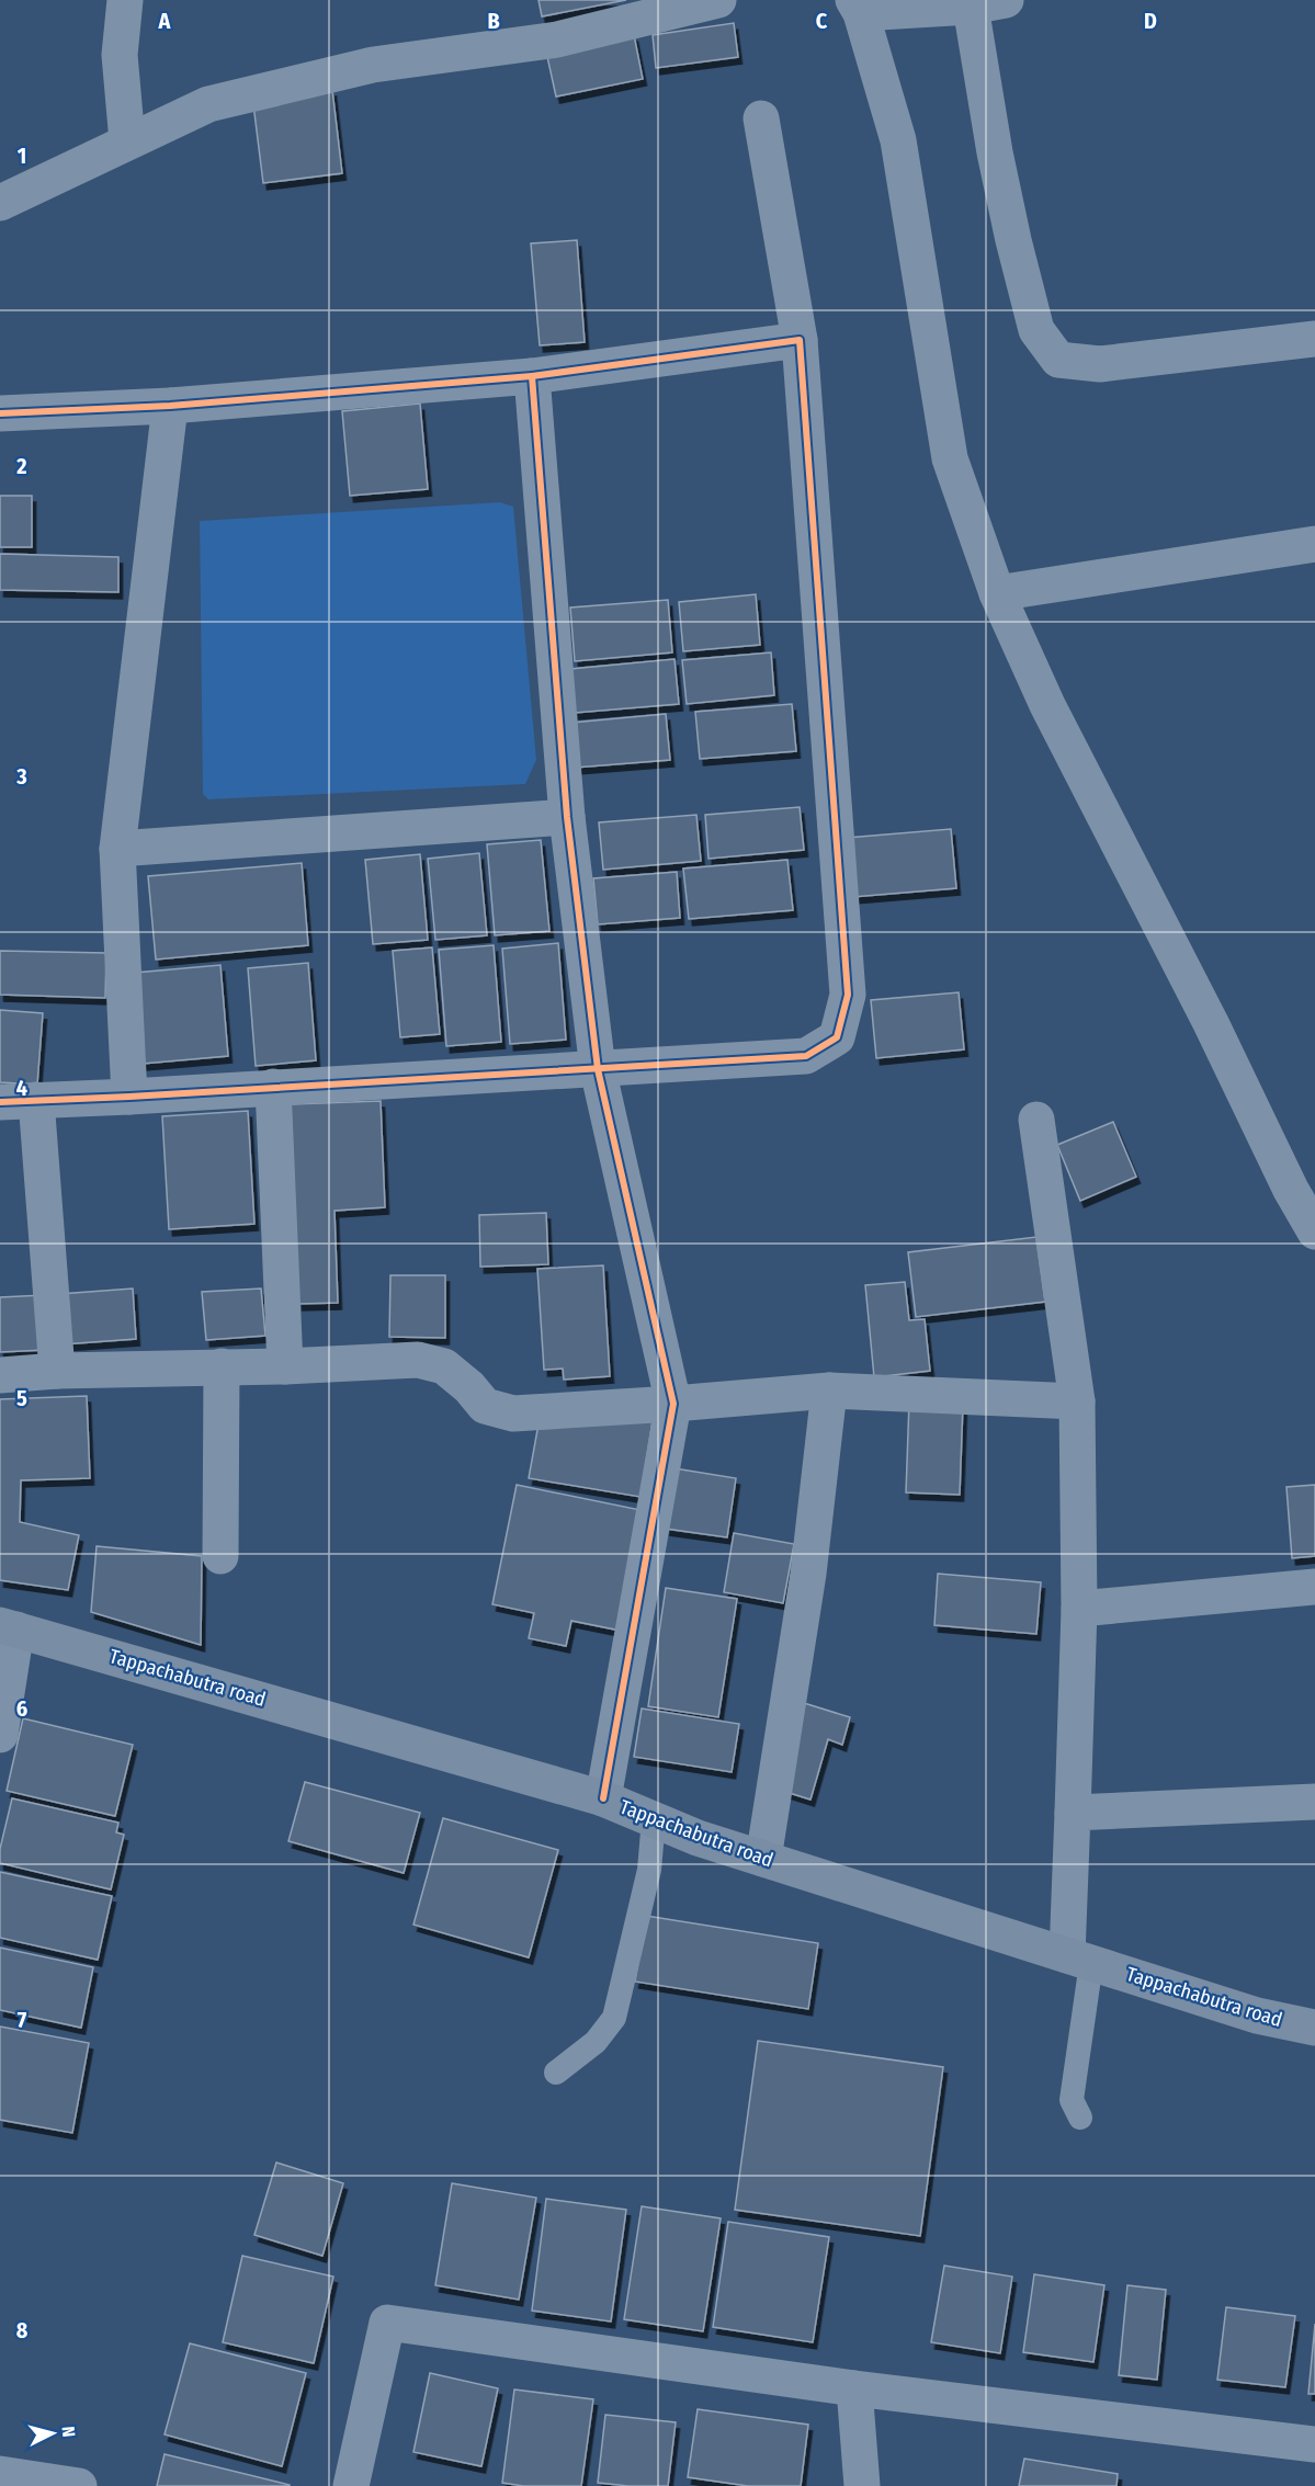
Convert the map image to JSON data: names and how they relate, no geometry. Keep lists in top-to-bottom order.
{
  "streets": {
    "main road": ["Tappachabutra road"]
  },
  "north": "right",
  "grid": {
    "columns": [
      "A",
      "B",
      "C",
      "D"
    ],
    "rows": [
      "1",
      "2",
      "3",
      "4",
      "5",
      "6",
      "7",
      "8"
    ]
  }
}
